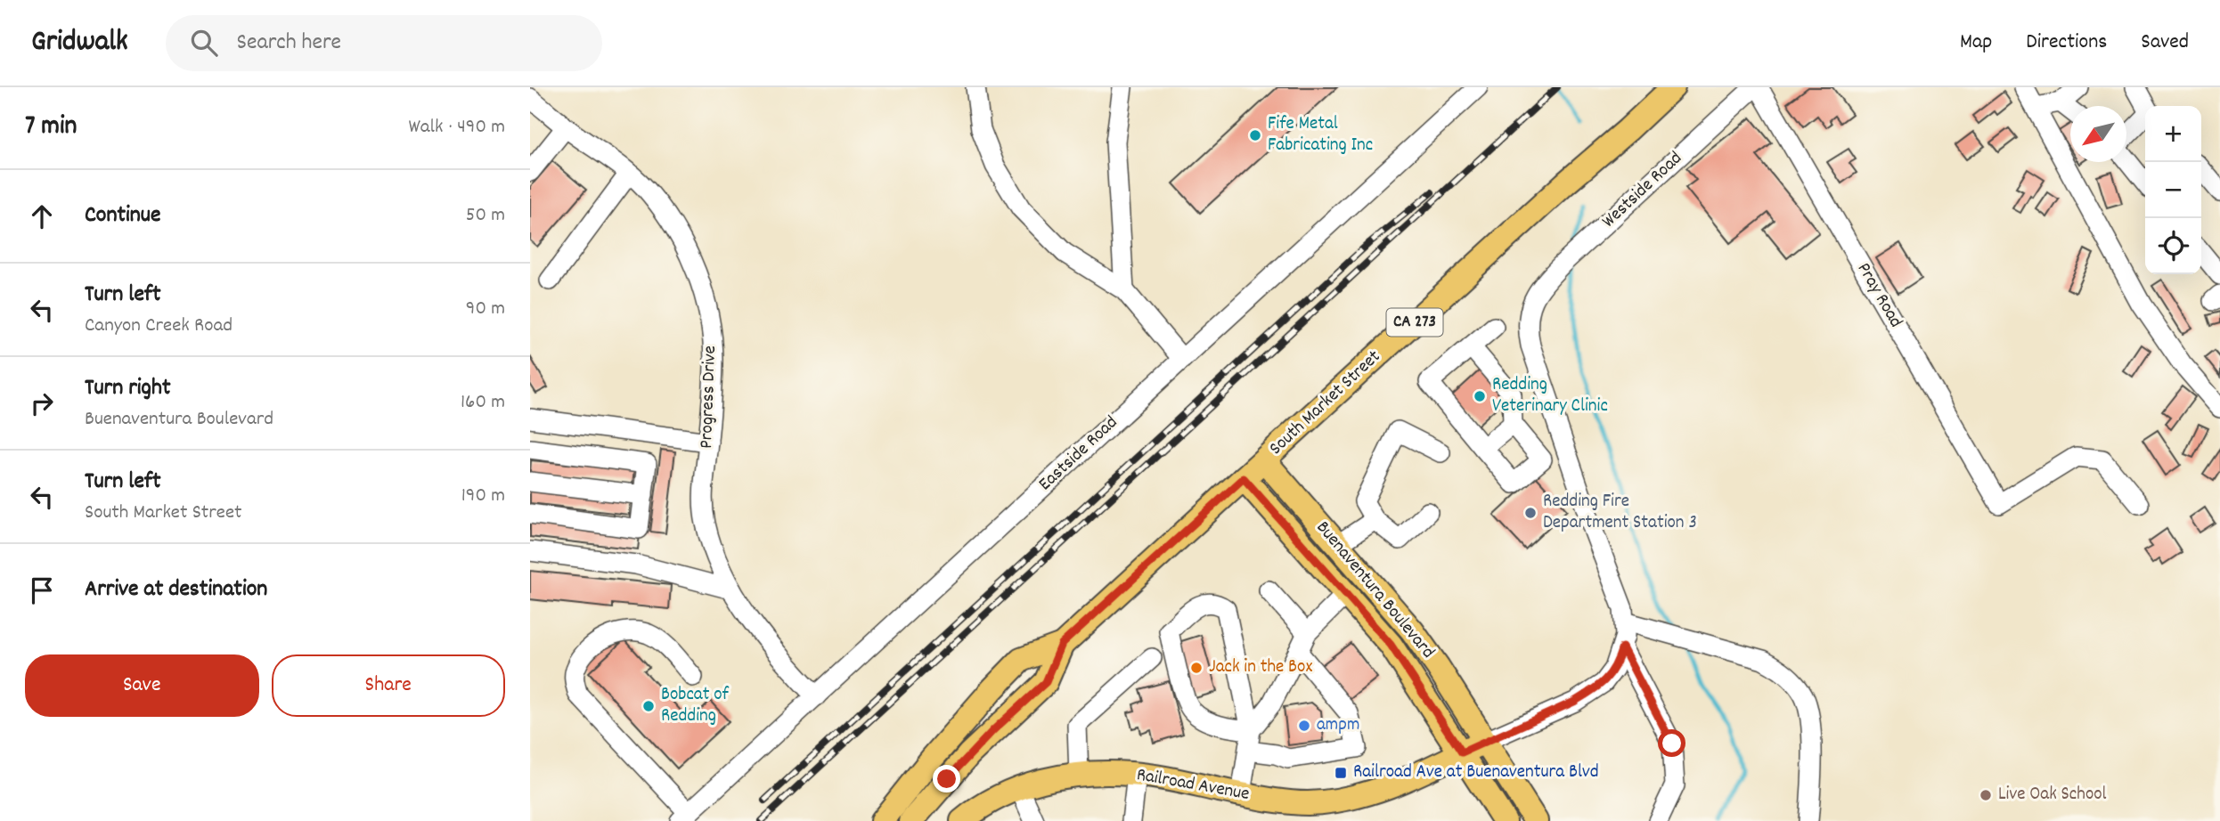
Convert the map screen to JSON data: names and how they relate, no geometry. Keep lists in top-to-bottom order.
{
  "streets": {
    "main road": [
      "CA 273",
      "South Market Street",
      "Buenaventura Boulevard",
      "Railroad Avenue"
    ],
    "street": [
      "Westside Road",
      "Pray Road",
      "Progress Drive",
      "Eastside Road"
    ]
  },
  "crossings": [
    ["Westside Road", "Pray Road"],
    ["Progress Drive", "Eastside Road"],
    ["South Market Street", "Buenaventura Boulevard"],
    ["Buenaventura Boulevard", "Railroad Avenue"]
  ],
  "places": {
    "other": [
      "Fife Metal Fabricating Inc",
      "Redding Veterinary Clinic",
      "Redding Fire Department Station 3",
      "Jack in the Box",
      "Bobcat of Redding",
      "ampm",
      "Live Oak School"
    ],
    "transit": ["Railroad Ave at Buenaventura Blvd"]
  },
  "north": "bottom left",
  "page": {
    "header": "Gridwalk",
    "search": "Search here",
    "nav": ["Map", "Directions", "Saved"],
    "heading": ["7 min", "Walk · 490 m"],
    "map_buttons": ["+", "−"],
    "list": [
      ["Continue", "50 m"],
      ["Turn left", "Canyon Creek Road", "90 m"],
      ["Turn right", "Buenaventura Boulevard", "160 m"],
      ["Turn left", "South Market Street", "190 m"],
      "Arrive at destination"
    ],
    "buttons": ["Save", "Share"]
  }
}
